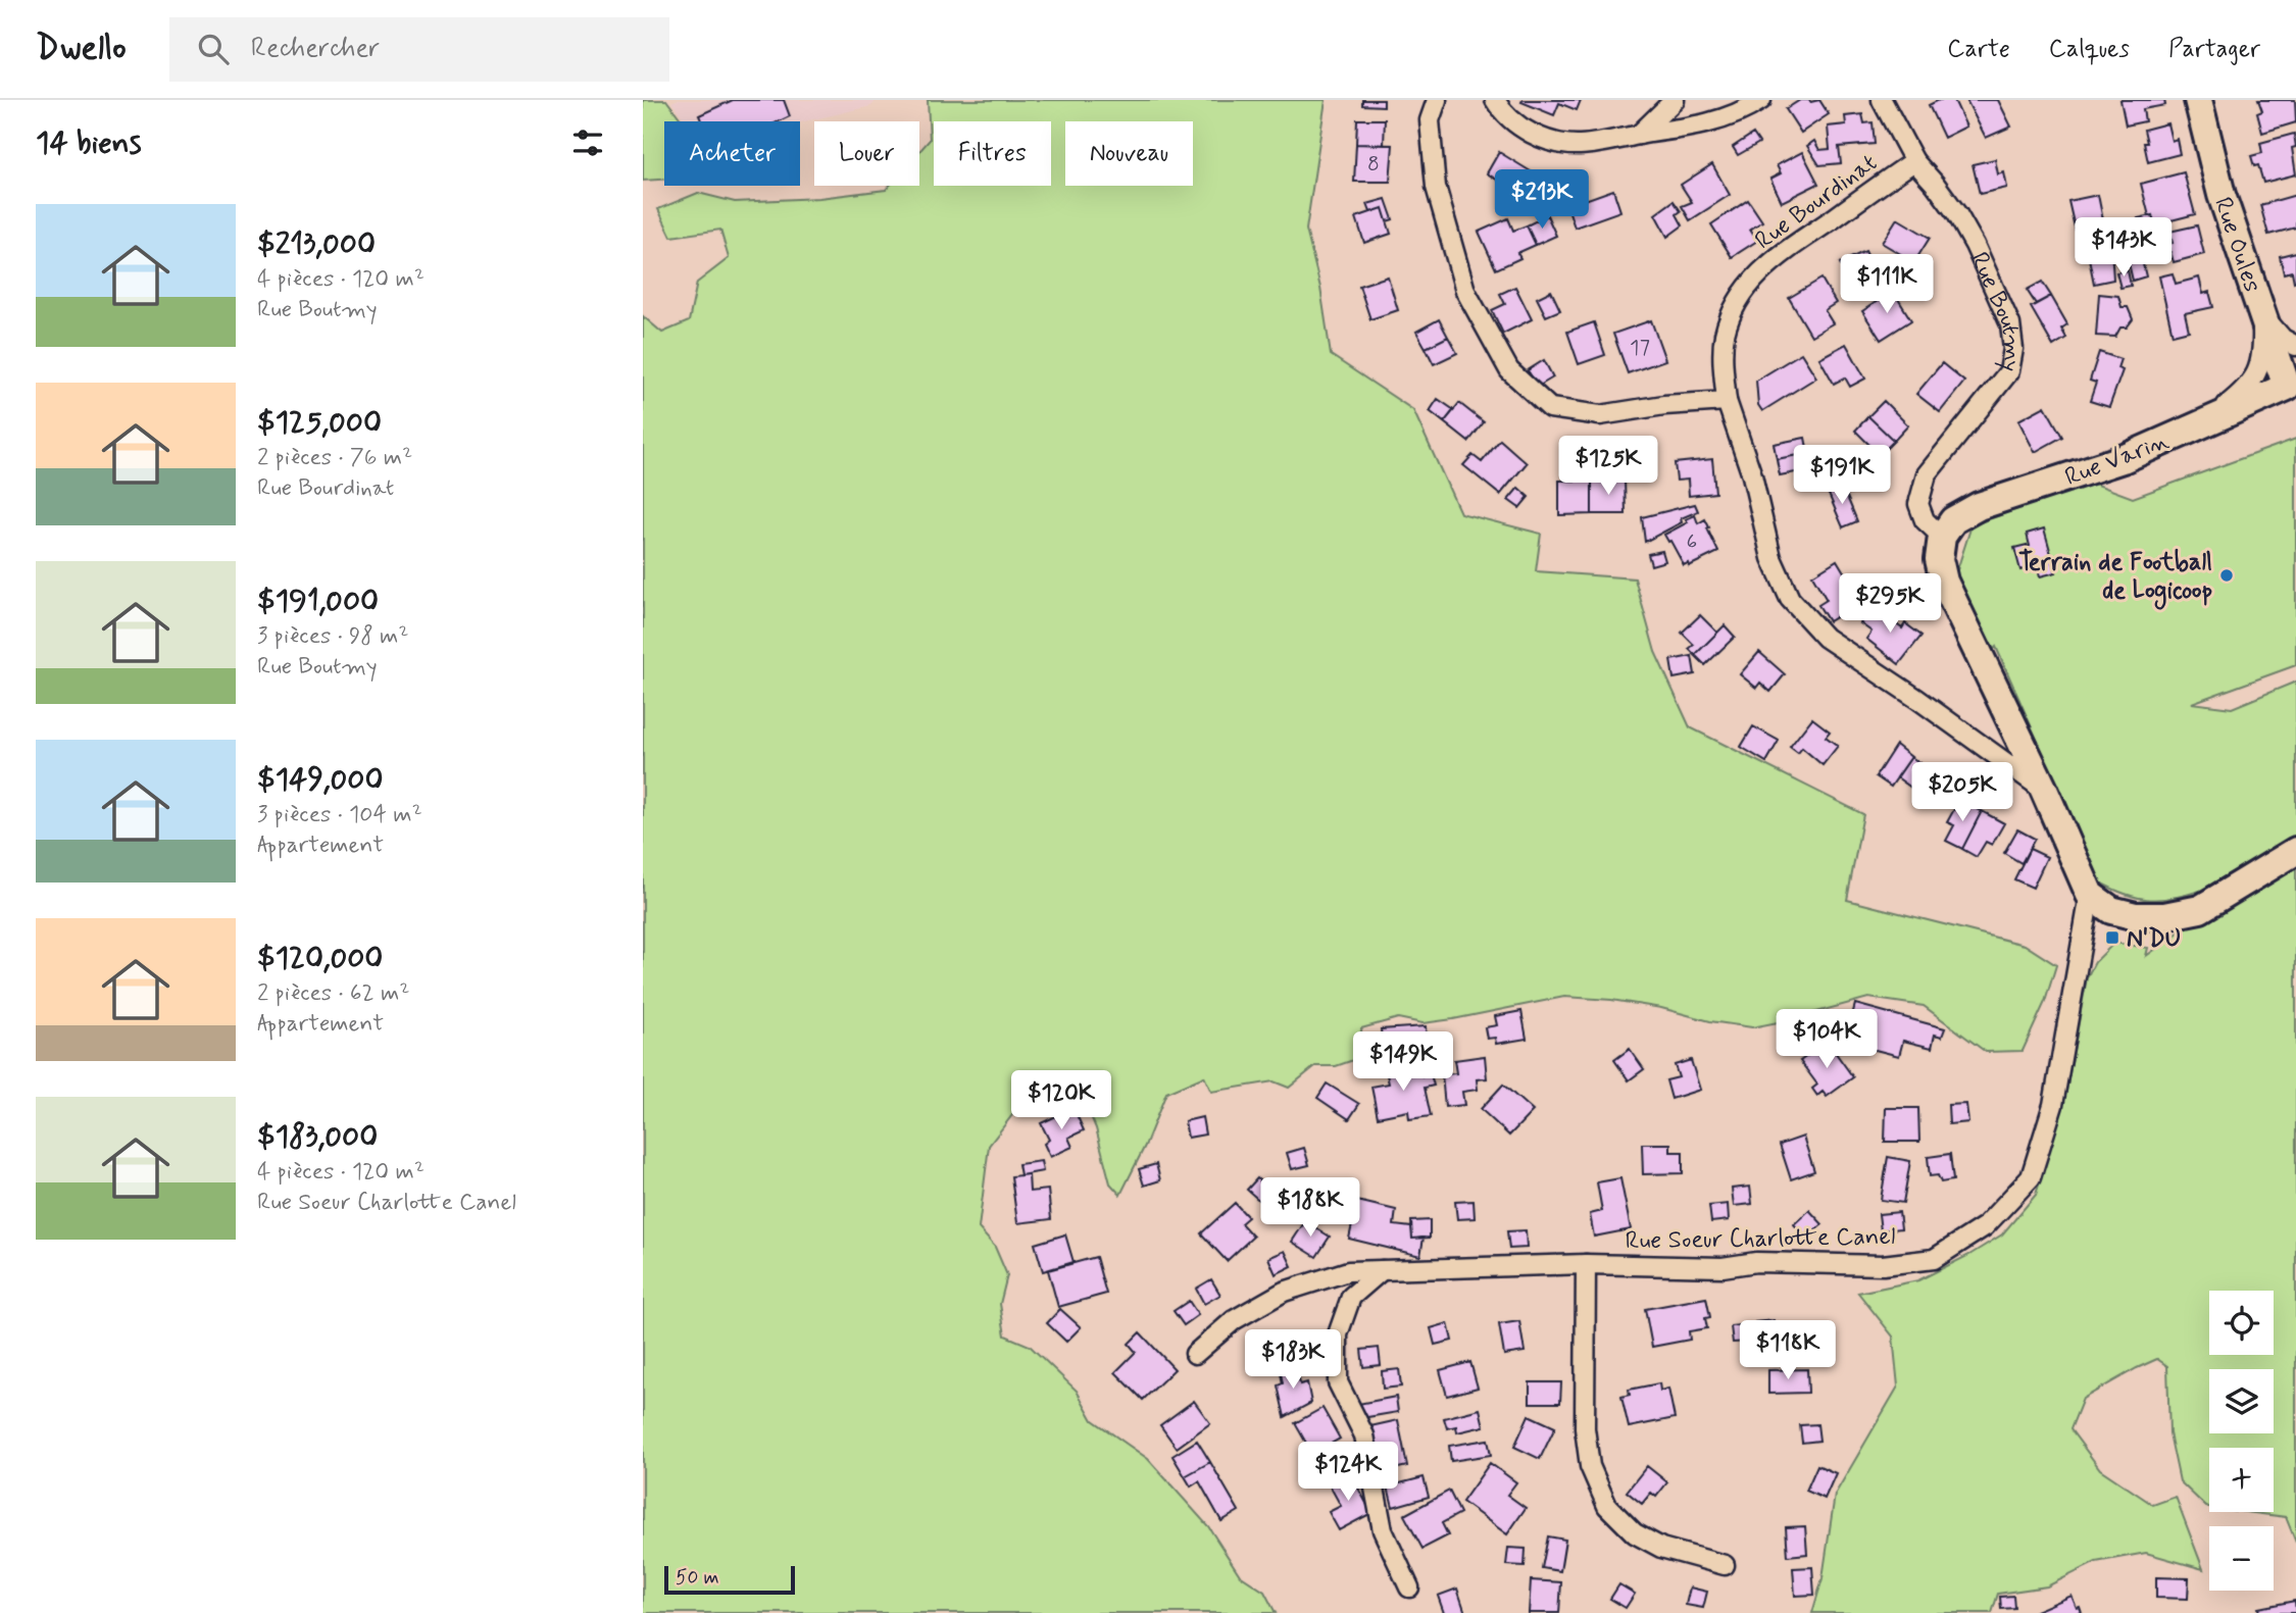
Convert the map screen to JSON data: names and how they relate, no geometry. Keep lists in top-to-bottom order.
{
  "streets": {
    "street": [
      "Rue Bourdinat",
      "Rue Oules",
      "Rue Boutmy",
      "Rue Varin",
      "Rue Soeur Charlotte Canel"
    ]
  },
  "crossings": [
    ["Rue Bourdinat", "Rue Boutmy"],
    ["Rue Oules", "Rue Varin"],
    ["Rue Boutmy", "Rue Varin"]
  ],
  "places": {
    "other": ["Terrain de Football de Logicoop"],
    "transit": ["N'DU"]
  },
  "house_numbers": ["8", "17", "6"],
  "scale_bar": "50 m",
  "page": {
    "header": "Dwello",
    "search": "Rechercher",
    "nav": ["Carte", "Calques", "Partager"],
    "heading": "14 biens",
    "chip": [
      "Acheter",
      "Louer",
      "Filtres",
      "Nouveau"
    ],
    "price": [
      "$213K",
      "$143K",
      "$111K",
      "$125K",
      "$191K",
      "$295K",
      "$205K",
      "$104K",
      "$149K",
      "$120K",
      "$188K",
      "$118K",
      "$183K",
      "$124K"
    ],
    "list": [
      {
        "name": "$213,000",
        "note": "4 pièces · 120 m² · Rue Boutmy"
      },
      {
        "name": "$125,000",
        "note": "2 pièces · 76 m² · Rue Bourdinat"
      },
      {
        "name": "$191,000",
        "note": "3 pièces · 98 m² · Rue Boutmy"
      },
      {
        "name": "$149,000",
        "note": "3 pièces · 104 m² · Appartement"
      },
      {
        "name": "$120,000",
        "note": "2 pièces · 62 m² · Appartement"
      },
      {
        "name": "$183,000",
        "note": "4 pièces · 120 m² · Rue Soeur Charlotte Canel"
      }
    ],
    "map_buttons": ["+", "−"],
    "scale": "50 m"
  }
}
